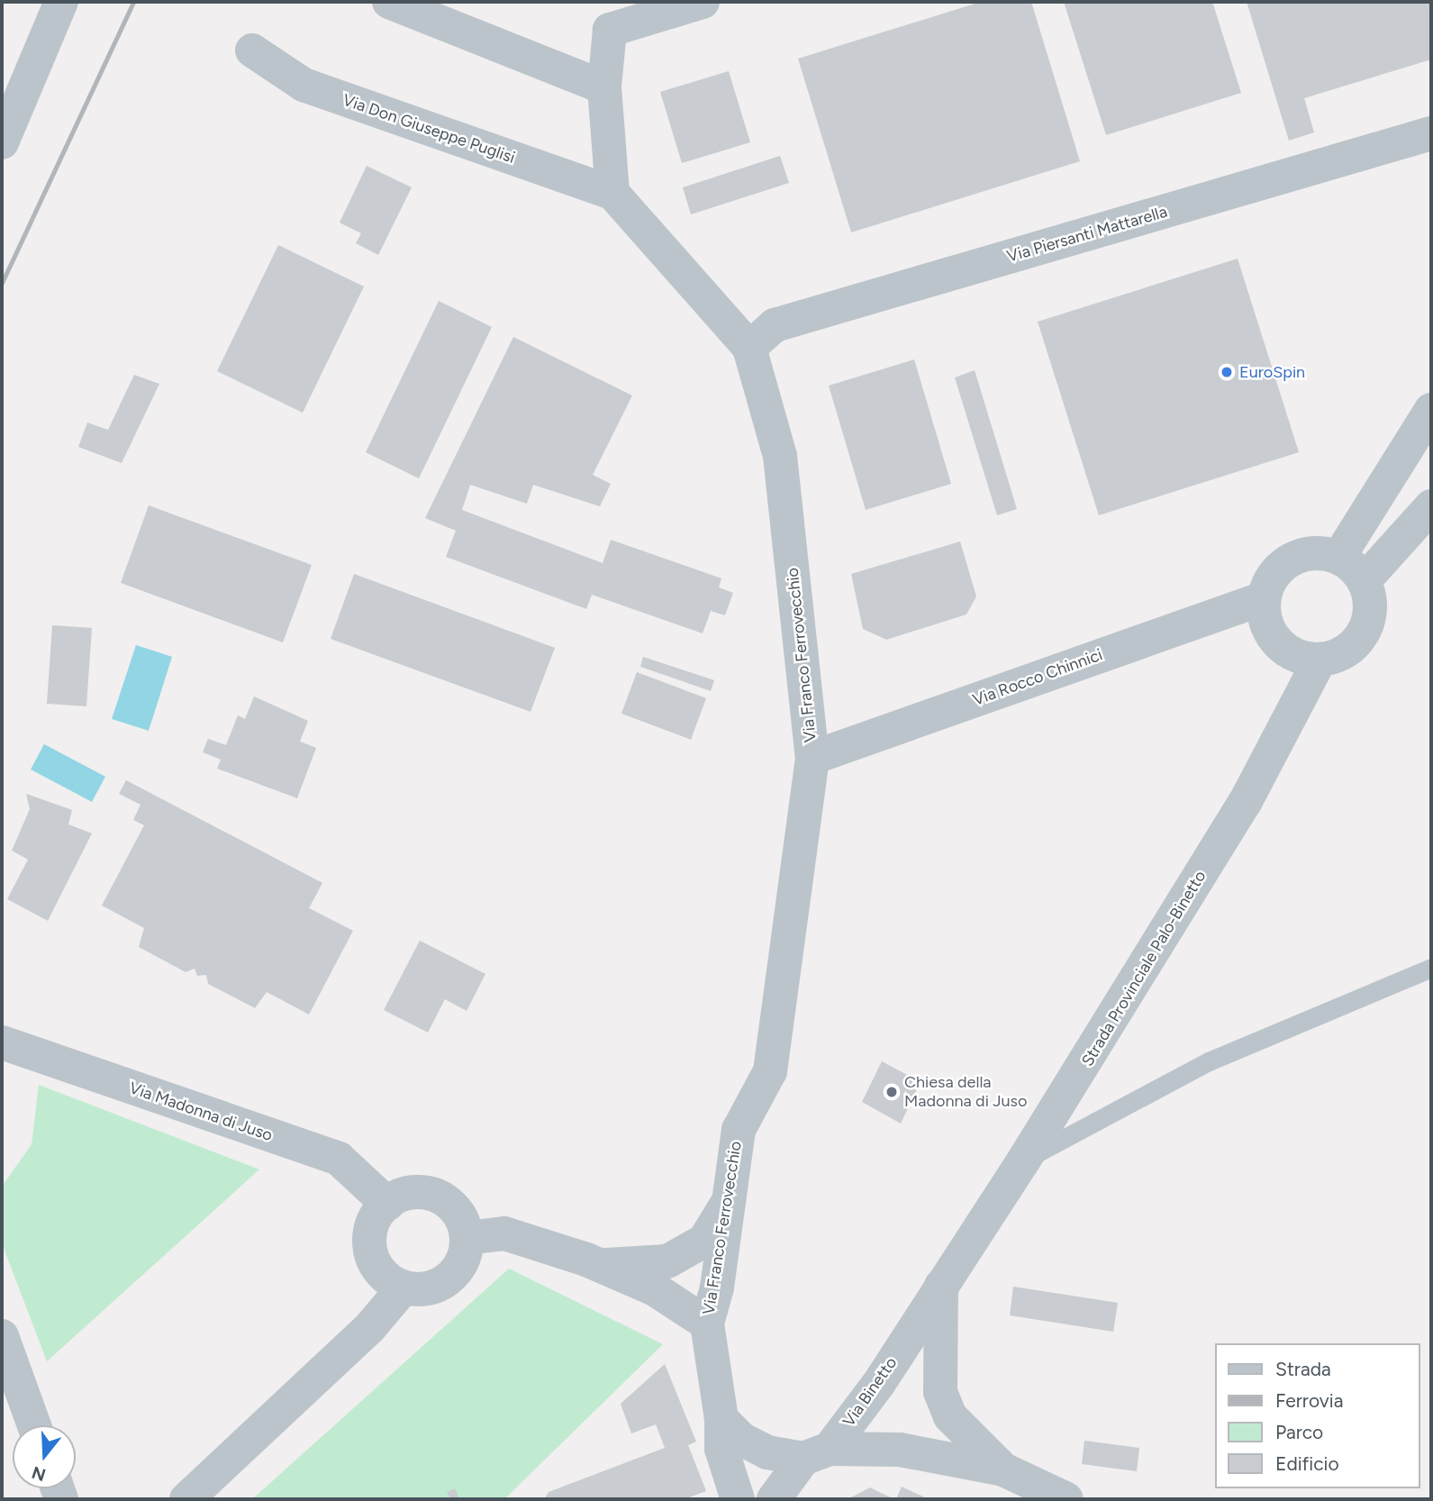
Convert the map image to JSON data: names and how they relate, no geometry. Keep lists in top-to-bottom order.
{
  "streets": {
    "street": [
      "Via Don Giuseppe Puglisi",
      "Via Piersanti Mattarella",
      "Via Franco Ferrovecchio",
      "Via Rocco Chinnici",
      "Strada Provinciale Palo-Binetto",
      "Via Madonna di Juso",
      "Via Binetto"
    ]
  },
  "crossings": [
    ["Via Don Giuseppe Puglisi", "Via Franco Ferrovecchio"],
    ["Via Piersanti Mattarella", "Via Franco Ferrovecchio"],
    ["Via Franco Ferrovecchio", "Via Rocco Chinnici"],
    ["Via Rocco Chinnici", "Strada Provinciale Palo-Binetto"],
    ["Strada Provinciale Palo-Binetto", "Via Binetto"]
  ],
  "places": ["EuroSpin", "Chiesa della Madonna di Juso"],
  "legend": [
    "Strada",
    "Ferrovia",
    "Parco",
    "Edificio"
  ],
  "north": "bottom"
}
